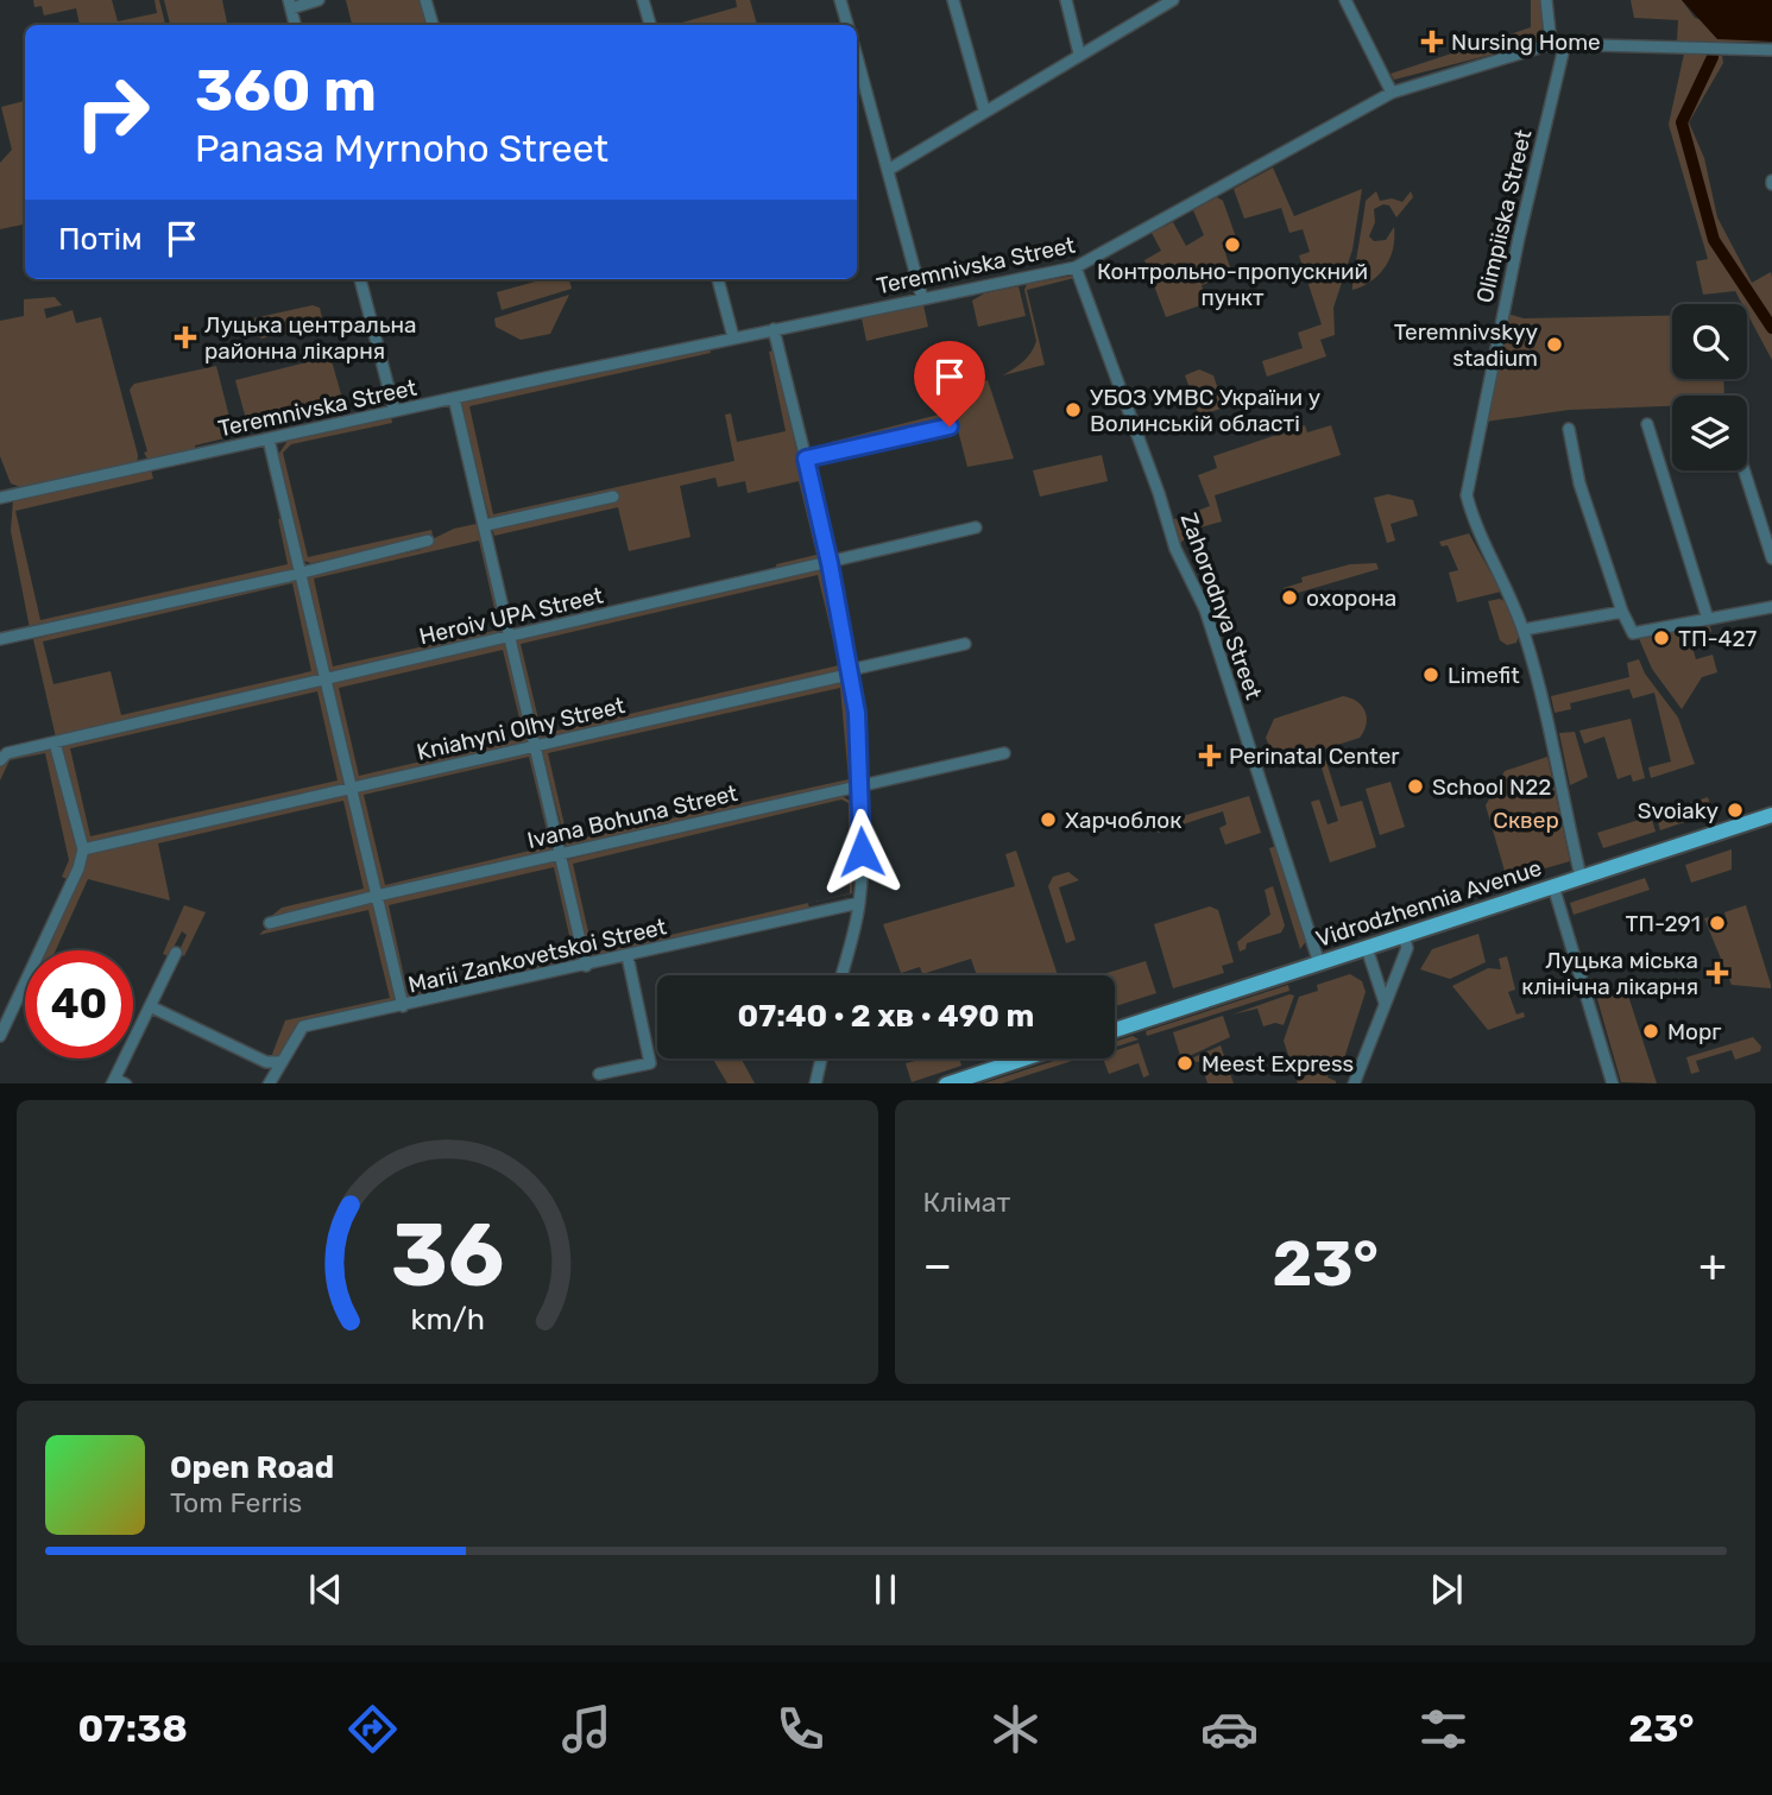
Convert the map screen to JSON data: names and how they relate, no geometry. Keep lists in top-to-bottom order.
{
  "streets": {
    "main road": ["Vidrodzhennia Avenue"],
    "street": [
      "Olimpiiska Street",
      "Teremnivska Street",
      "Zahorodnya Street",
      "Heroiv UPA Street",
      "Kniahyni Olhy Street",
      "Ivana Bohuna Street",
      "Marii Zankovetskoi Street"
    ]
  },
  "crossings": [
    ["Olimpiiska Street", "Teremnivska Street"],
    ["Olimpiiska Street", "Vidrodzhennia Avenue"],
    ["Teremnivska Street", "Zahorodnya Street"],
    ["Zahorodnya Street", "Vidrodzhennia Avenue"]
  ],
  "parks": ["Сквер"],
  "places": {
    "health": [
      "Nursing Home",
      "Луцька центральна районна лікарня",
      "Perinatal Center",
      "Луцька міська клінічна лікарня"
    ],
    "other": [
      "Контрольно-пропускний пункт",
      "Teremnivskyy stadium",
      "УБОЗ УМВС України у Волинськiй області",
      "охорона",
      "ТП-427",
      "Limefit",
      "School N22",
      "Svoiaky",
      "Харчоблок",
      "ТП-291",
      "Морг",
      "Meest Express"
    ]
  },
  "page": {
    "turn": ["360 m", "Panasa Myrnoho Street"],
    "then": "Потім",
    "limit": "40",
    "trip": "07:40 · 2 хв · 490 m",
    "tile": "Клімат",
    "heat": ["−", "23°", "+"],
    "song": ["Open Road", "Tom Ferris"],
    "tabs": ["07:38", "23°"],
    "gauge": ["36", "km/h"]
  }
}
